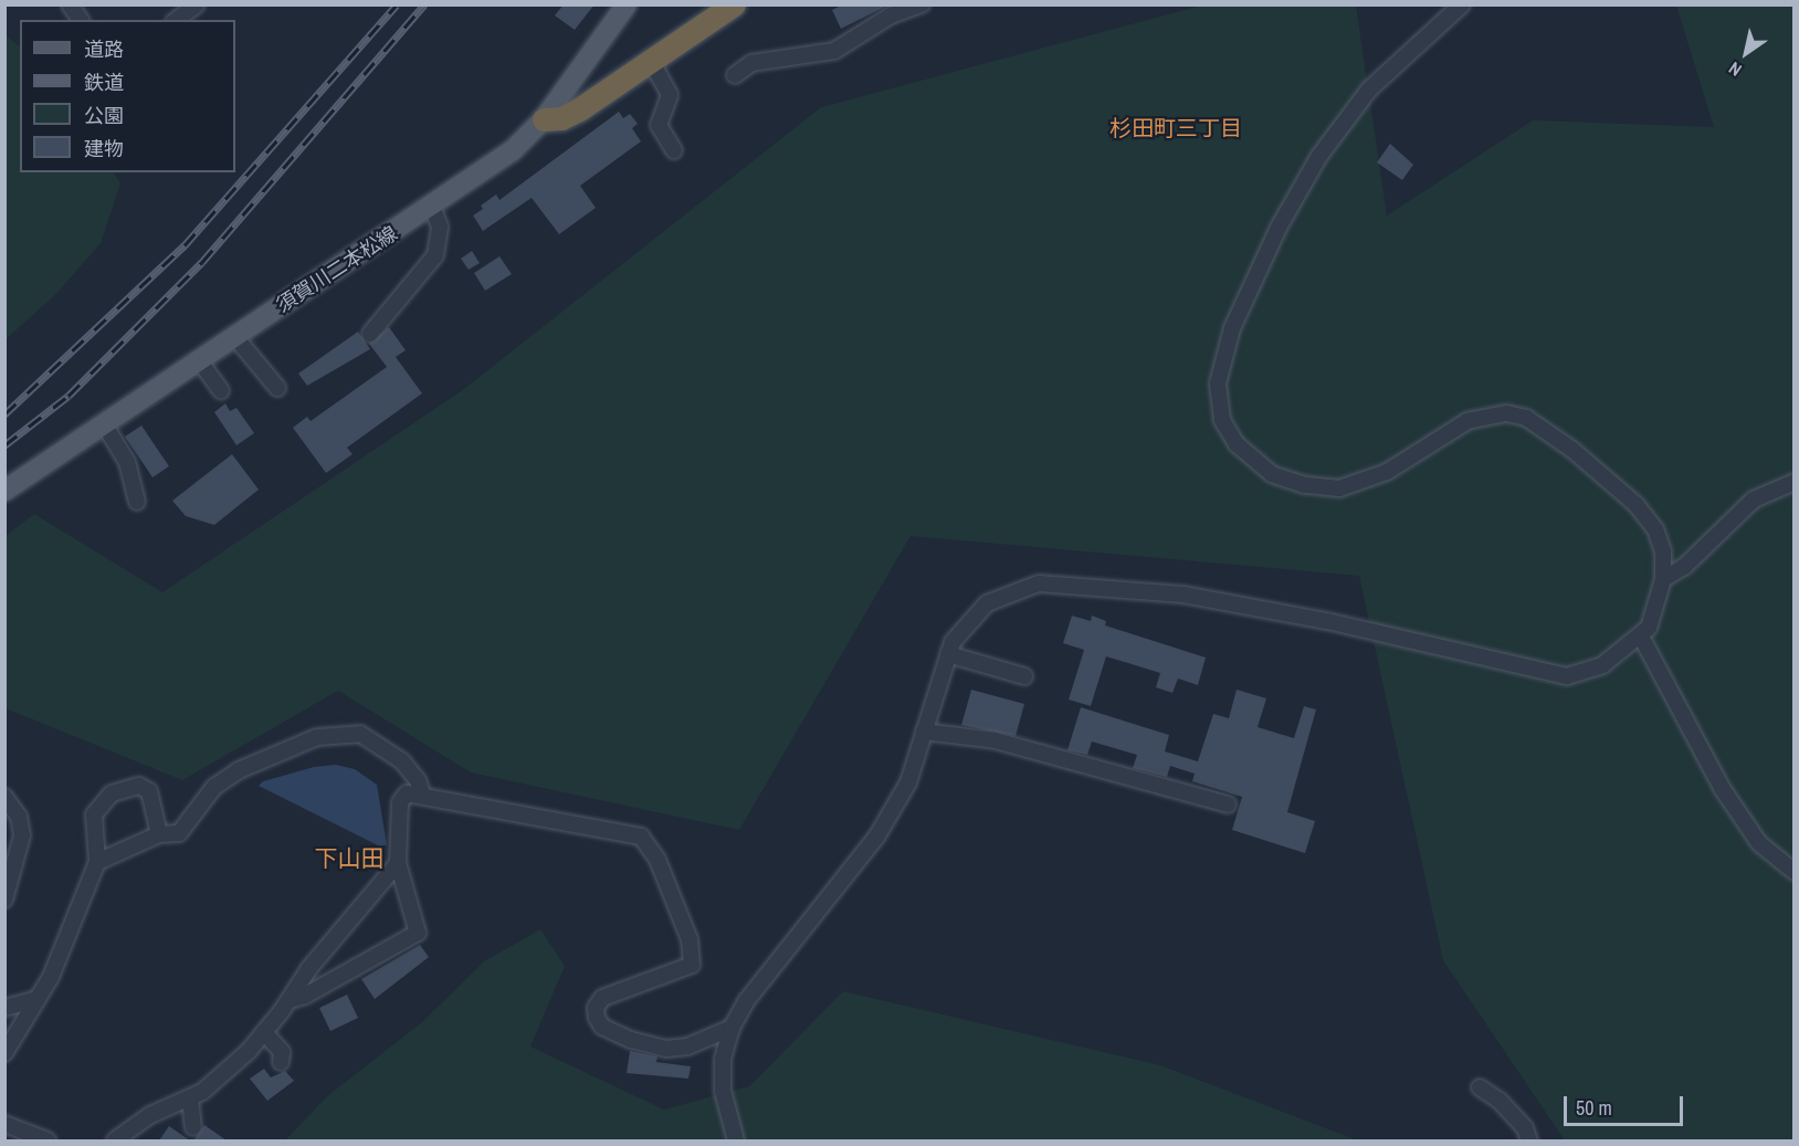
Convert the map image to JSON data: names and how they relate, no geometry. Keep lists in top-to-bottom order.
{
  "streets": {
    "main road": ["須賀川二本松線"]
  },
  "districts": ["杉田町三丁目", "下山田"],
  "legend": [
    "道路",
    "鉄道",
    "公園",
    "建物"
  ],
  "scale_bar": "50 m",
  "north": "bottom left"
}
